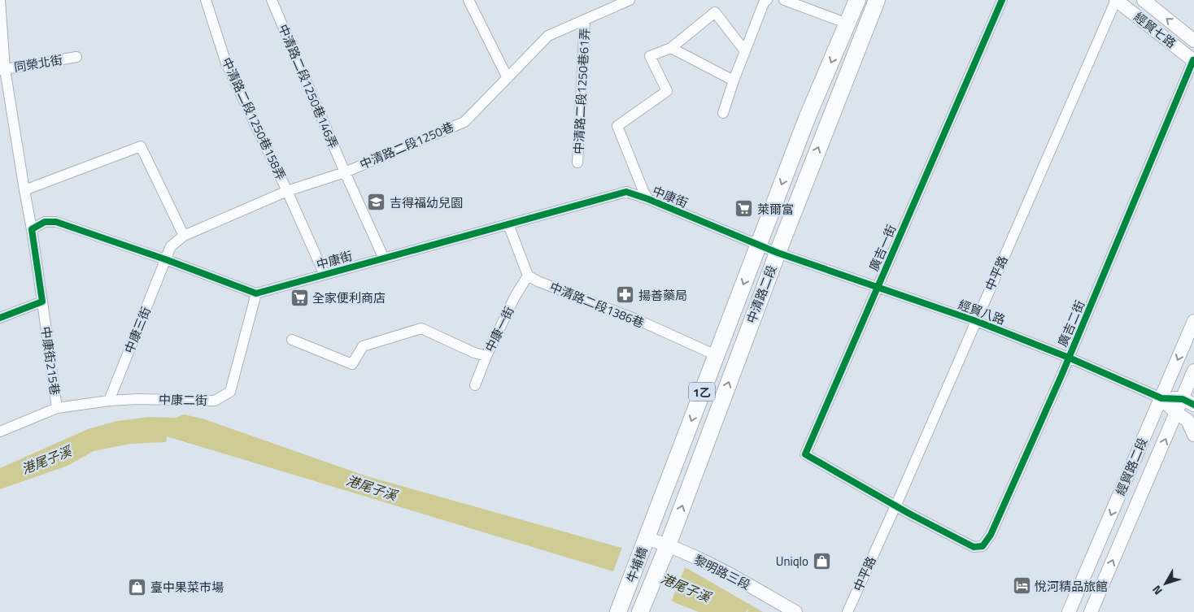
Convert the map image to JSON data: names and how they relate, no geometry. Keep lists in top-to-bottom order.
{
  "streets": {
    "main road": ["中清路二段", "1乙", "牛埔橋"],
    "street": [
      "經貿七路",
      "同榮北街",
      "中清路二段1250巷146弄",
      "中清路二段1250巷61弄",
      "中清路二段1250巷158弄",
      "中清路二段1250巷",
      "中康街",
      "廣吉一街",
      "中平路",
      "中清路二段1386巷",
      "經貿八路",
      "廣吉二街",
      "中康一街",
      "中康三街",
      "中康街215巷",
      "中康二街",
      "經貿路二段",
      "黎明路三段"
    ]
  },
  "crossings": [
    ["經貿七路", "中平路"],
    ["經貿七路", "廣吉二街"],
    ["中清路二段1250巷146弄", "中清路二段1250巷"],
    ["中清路二段1250巷146弄", "中康街"],
    ["中清路二段1250巷61弄", "中清路二段1250巷"],
    ["中清路二段1250巷158弄", "中清路二段1250巷"],
    ["中清路二段1250巷158弄", "中康街"],
    ["中清路二段1250巷", "中康三街"],
    ["中康街", "中清路二段"],
    ["中康街", "經貿八路"],
    ["中康街", "中康二街"],
    ["廣吉一街", "中平路"],
    ["廣吉一街", "經貿八路"],
    ["廣吉一街", "廣吉二街"],
    ["中平路", "經貿八路"],
    ["中平路", "廣吉二街"],
    ["中清路二段", "中清路二段1386巷"],
    ["中清路二段", "經貿八路"],
    ["中清路二段", "牛埔橋"],
    ["中清路二段", "黎明路三段"],
    ["中清路二段1386巷", "中康一街"],
    ["經貿八路", "廣吉二街"],
    ["經貿八路", "經貿路二段"],
    ["中康三街", "中康二街"],
    ["中康街215巷", "中康二街"],
    ["牛埔橋", "黎明路三段"]
  ],
  "water": ["港尾子溪"],
  "places": {
    "school or university": ["吉得福幼兒園"],
    "supermarket": ["萊爾富", "全家便利商店"],
    "pharmacy": ["揚善藥局"],
    "shop": ["Uniqlo", "臺中果菜市場"],
    "hotel": ["悅河精品旅館"]
  },
  "north": "bottom left"
}
